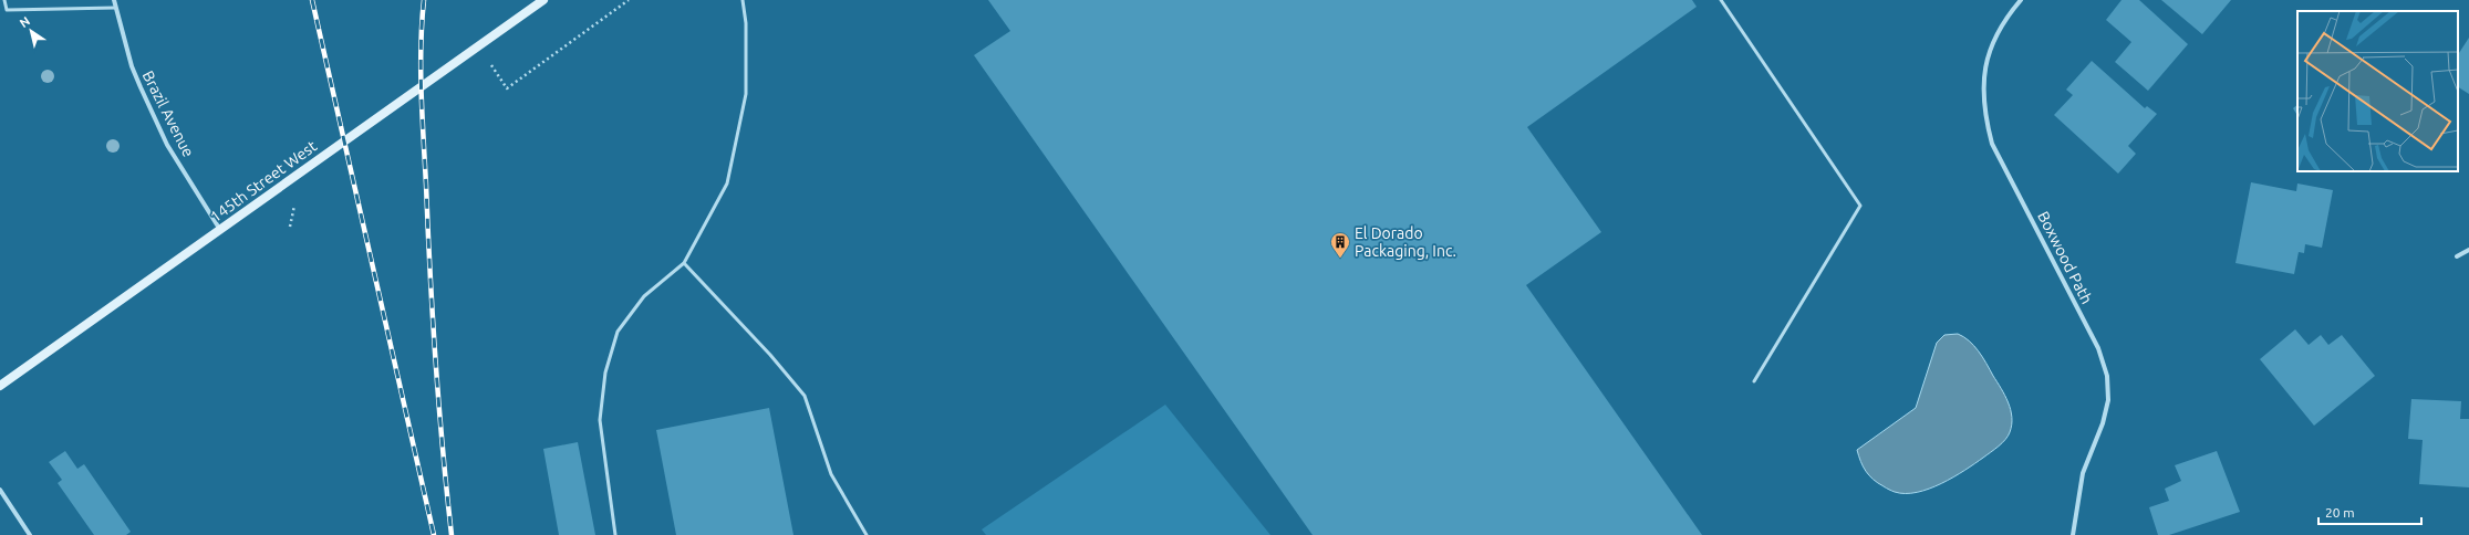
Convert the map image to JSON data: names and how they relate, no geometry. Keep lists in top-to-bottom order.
{
  "streets": {
    "street": ["Brazil Avenue", "145th Street West", "Boxwood Path"]
  },
  "crossings": [
    ["Brazil Avenue", "145th Street West"]
  ],
  "places": {
    "building": ["El Dorado Packaging, Inc."]
  },
  "scale_bar": "20 m",
  "north": "top left"
}
